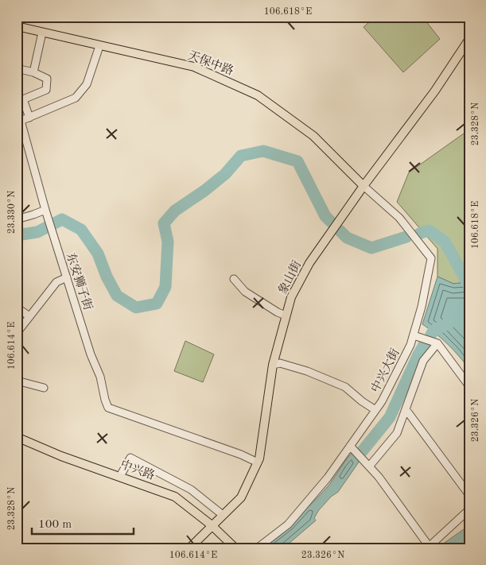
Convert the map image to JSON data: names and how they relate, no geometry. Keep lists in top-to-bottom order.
{
  "streets": {
    "main road": ["天保中路", "象山街", "中兴路"],
    "street": ["东安狮子街", "中兴大街"]
  },
  "crossings": [
    ["天保中路", "象山街"],
    ["天保中路", "东安狮子街"],
    ["天保中路", "中兴大街"],
    ["象山街", "东安狮子街"],
    ["象山街", "中兴大街"],
    ["象山街", "中兴路"]
  ],
  "scale_bar": "100 m",
  "coordinates": [
    "106.618°E",
    "23.328°N",
    "23.330°N",
    "106.614°E",
    "23.326°N"
  ]
}
